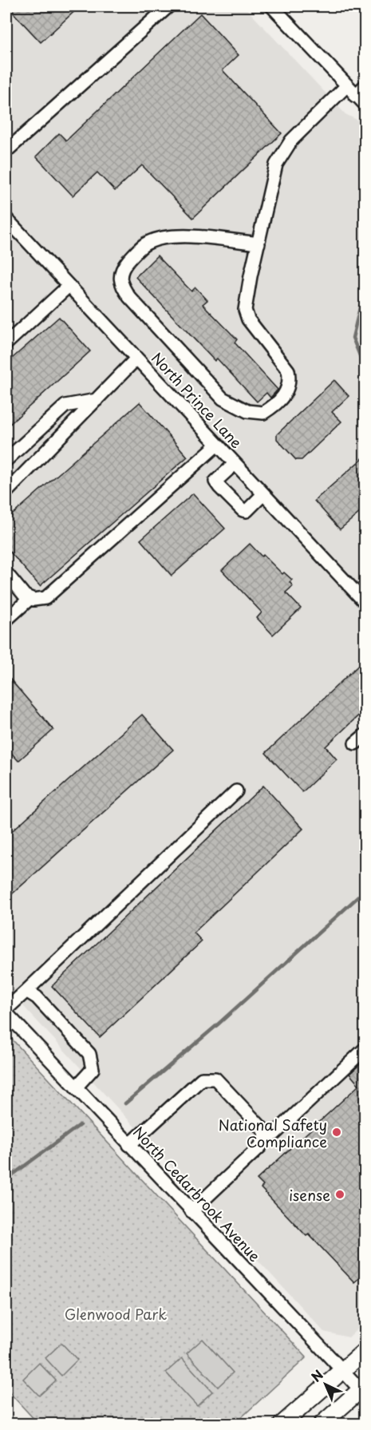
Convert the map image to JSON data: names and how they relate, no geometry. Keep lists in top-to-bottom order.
{
  "streets": {
    "street": ["North Prince Lane", "North Cedarbrook Avenue"]
  },
  "parks": ["Glenwood Park"],
  "places": ["National Safety Compliance", "isense"],
  "north": "top left"
}
